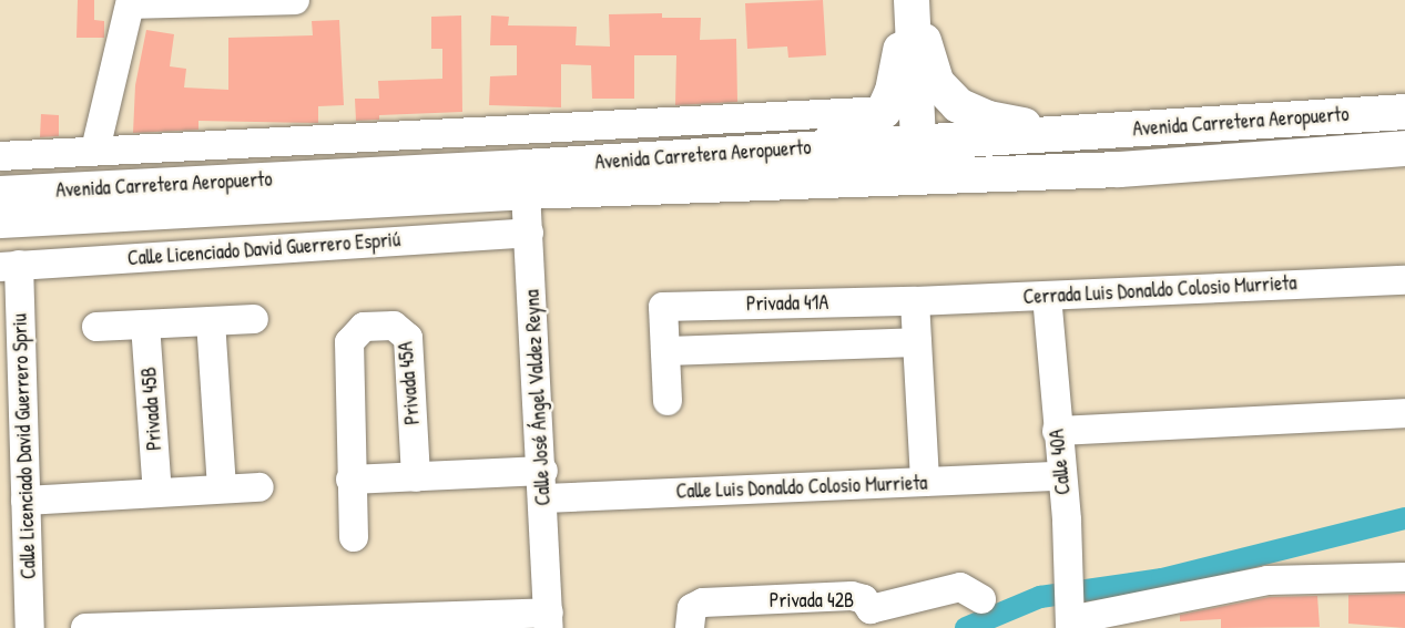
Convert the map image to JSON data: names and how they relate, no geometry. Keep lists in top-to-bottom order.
{
  "streets": {
    "main road": ["Avenida Carretera Aeropuerto"],
    "street": [
      "Calle Licenciado David Guerrero Espriú",
      "Cerrada Luis Donaldo Colosio Murrieta",
      "Privada 41A",
      "Privada 45A",
      "Calle José Ángel Valdez Reyna",
      "Privada 45B",
      "Calle Licenciado David Guerrero Spriu",
      "Calle 40A",
      "Calle Luis Donaldo Colosio Murrieta",
      "Privada 42B"
    ]
  },
  "crossings": [
    ["Avenida Carretera Aeropuerto", "Calle José Ángel Valdez Reyna"],
    ["Calle Licenciado David Guerrero Espriú", "Calle José Ángel Valdez Reyna"],
    ["Calle Licenciado David Guerrero Espriú", "Calle Licenciado David Guerrero Spriu"],
    ["Cerrada Luis Donaldo Colosio Murrieta", "Privada 41A"],
    ["Cerrada Luis Donaldo Colosio Murrieta", "Calle 40A"],
    ["Calle José Ángel Valdez Reyna", "Calle Luis Donaldo Colosio Murrieta"],
    ["Calle 40A", "Calle Luis Donaldo Colosio Murrieta"]
  ]
}
